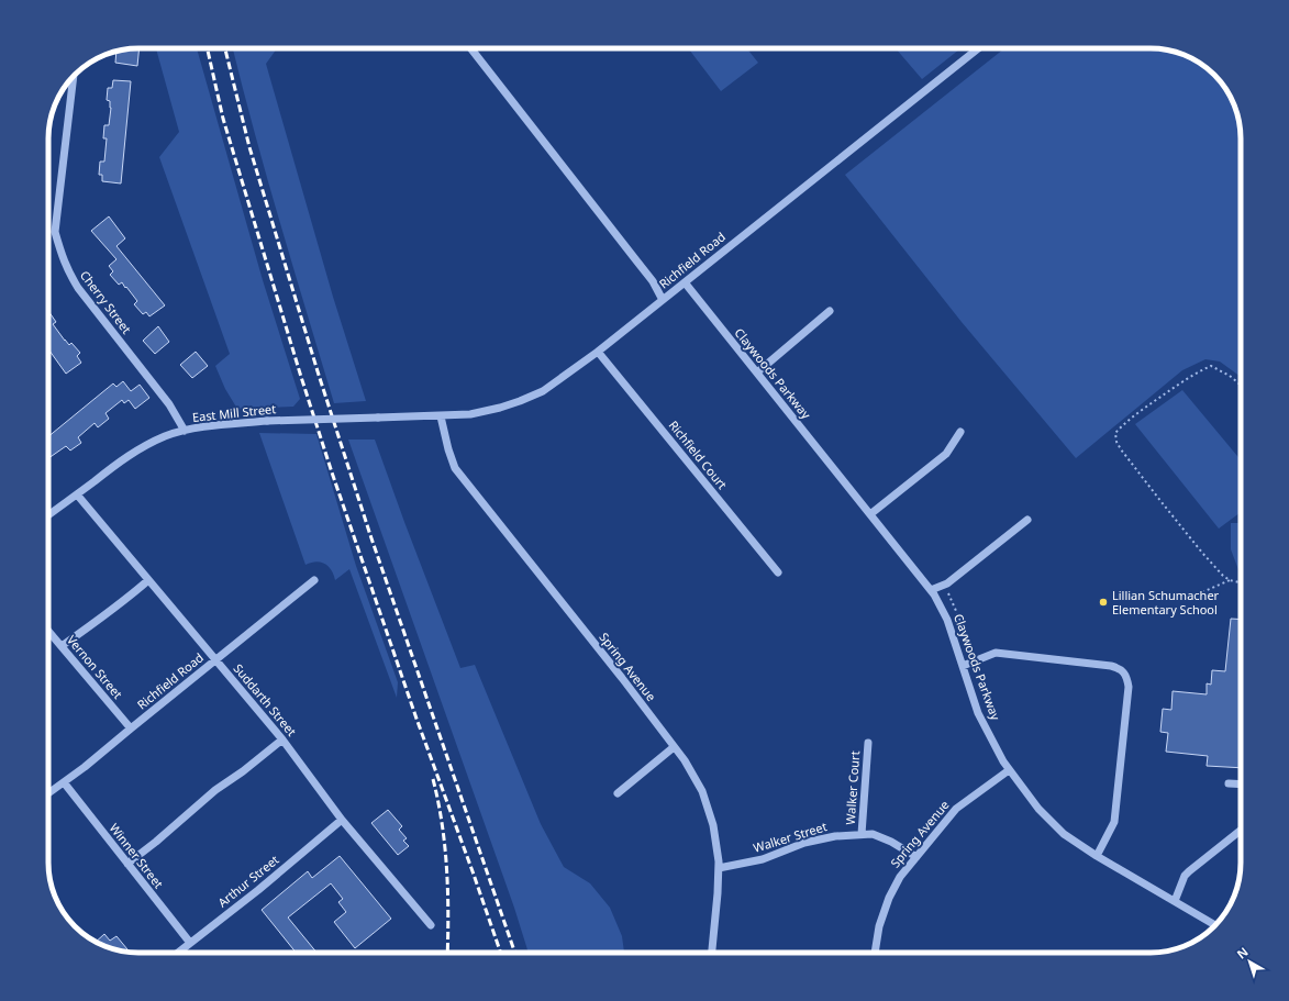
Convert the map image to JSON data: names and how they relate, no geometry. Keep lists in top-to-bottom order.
{
  "streets": {
    "street": [
      "Richfield Road",
      "Cherry Street",
      "Claywoods Parkway",
      "East Mill Street",
      "Richfield Court",
      "Vernon Street",
      "Spring Avenue",
      "Suddarth Street",
      "Walker Court",
      "Walker Street",
      "Winner Street",
      "Arthur Street"
    ]
  },
  "crossings": [
    ["Richfield Road", "Claywoods Parkway"],
    ["Richfield Road", "East Mill Street"],
    ["Richfield Road", "Richfield Court"],
    ["Richfield Road", "Vernon Street"],
    ["Richfield Road", "Spring Avenue"],
    ["Richfield Road", "Suddarth Street"],
    ["Richfield Road", "Winner Street"],
    ["Cherry Street", "East Mill Street"],
    ["Claywoods Parkway", "Spring Avenue"],
    ["East Mill Street", "Suddarth Street"],
    ["Spring Avenue", "Walker Street"],
    ["Suddarth Street", "Arthur Street"],
    ["Walker Court", "Walker Street"],
    ["Winner Street", "Arthur Street"]
  ],
  "places": ["Lillian Schumacher Elementary School"],
  "north": "top left"
}
